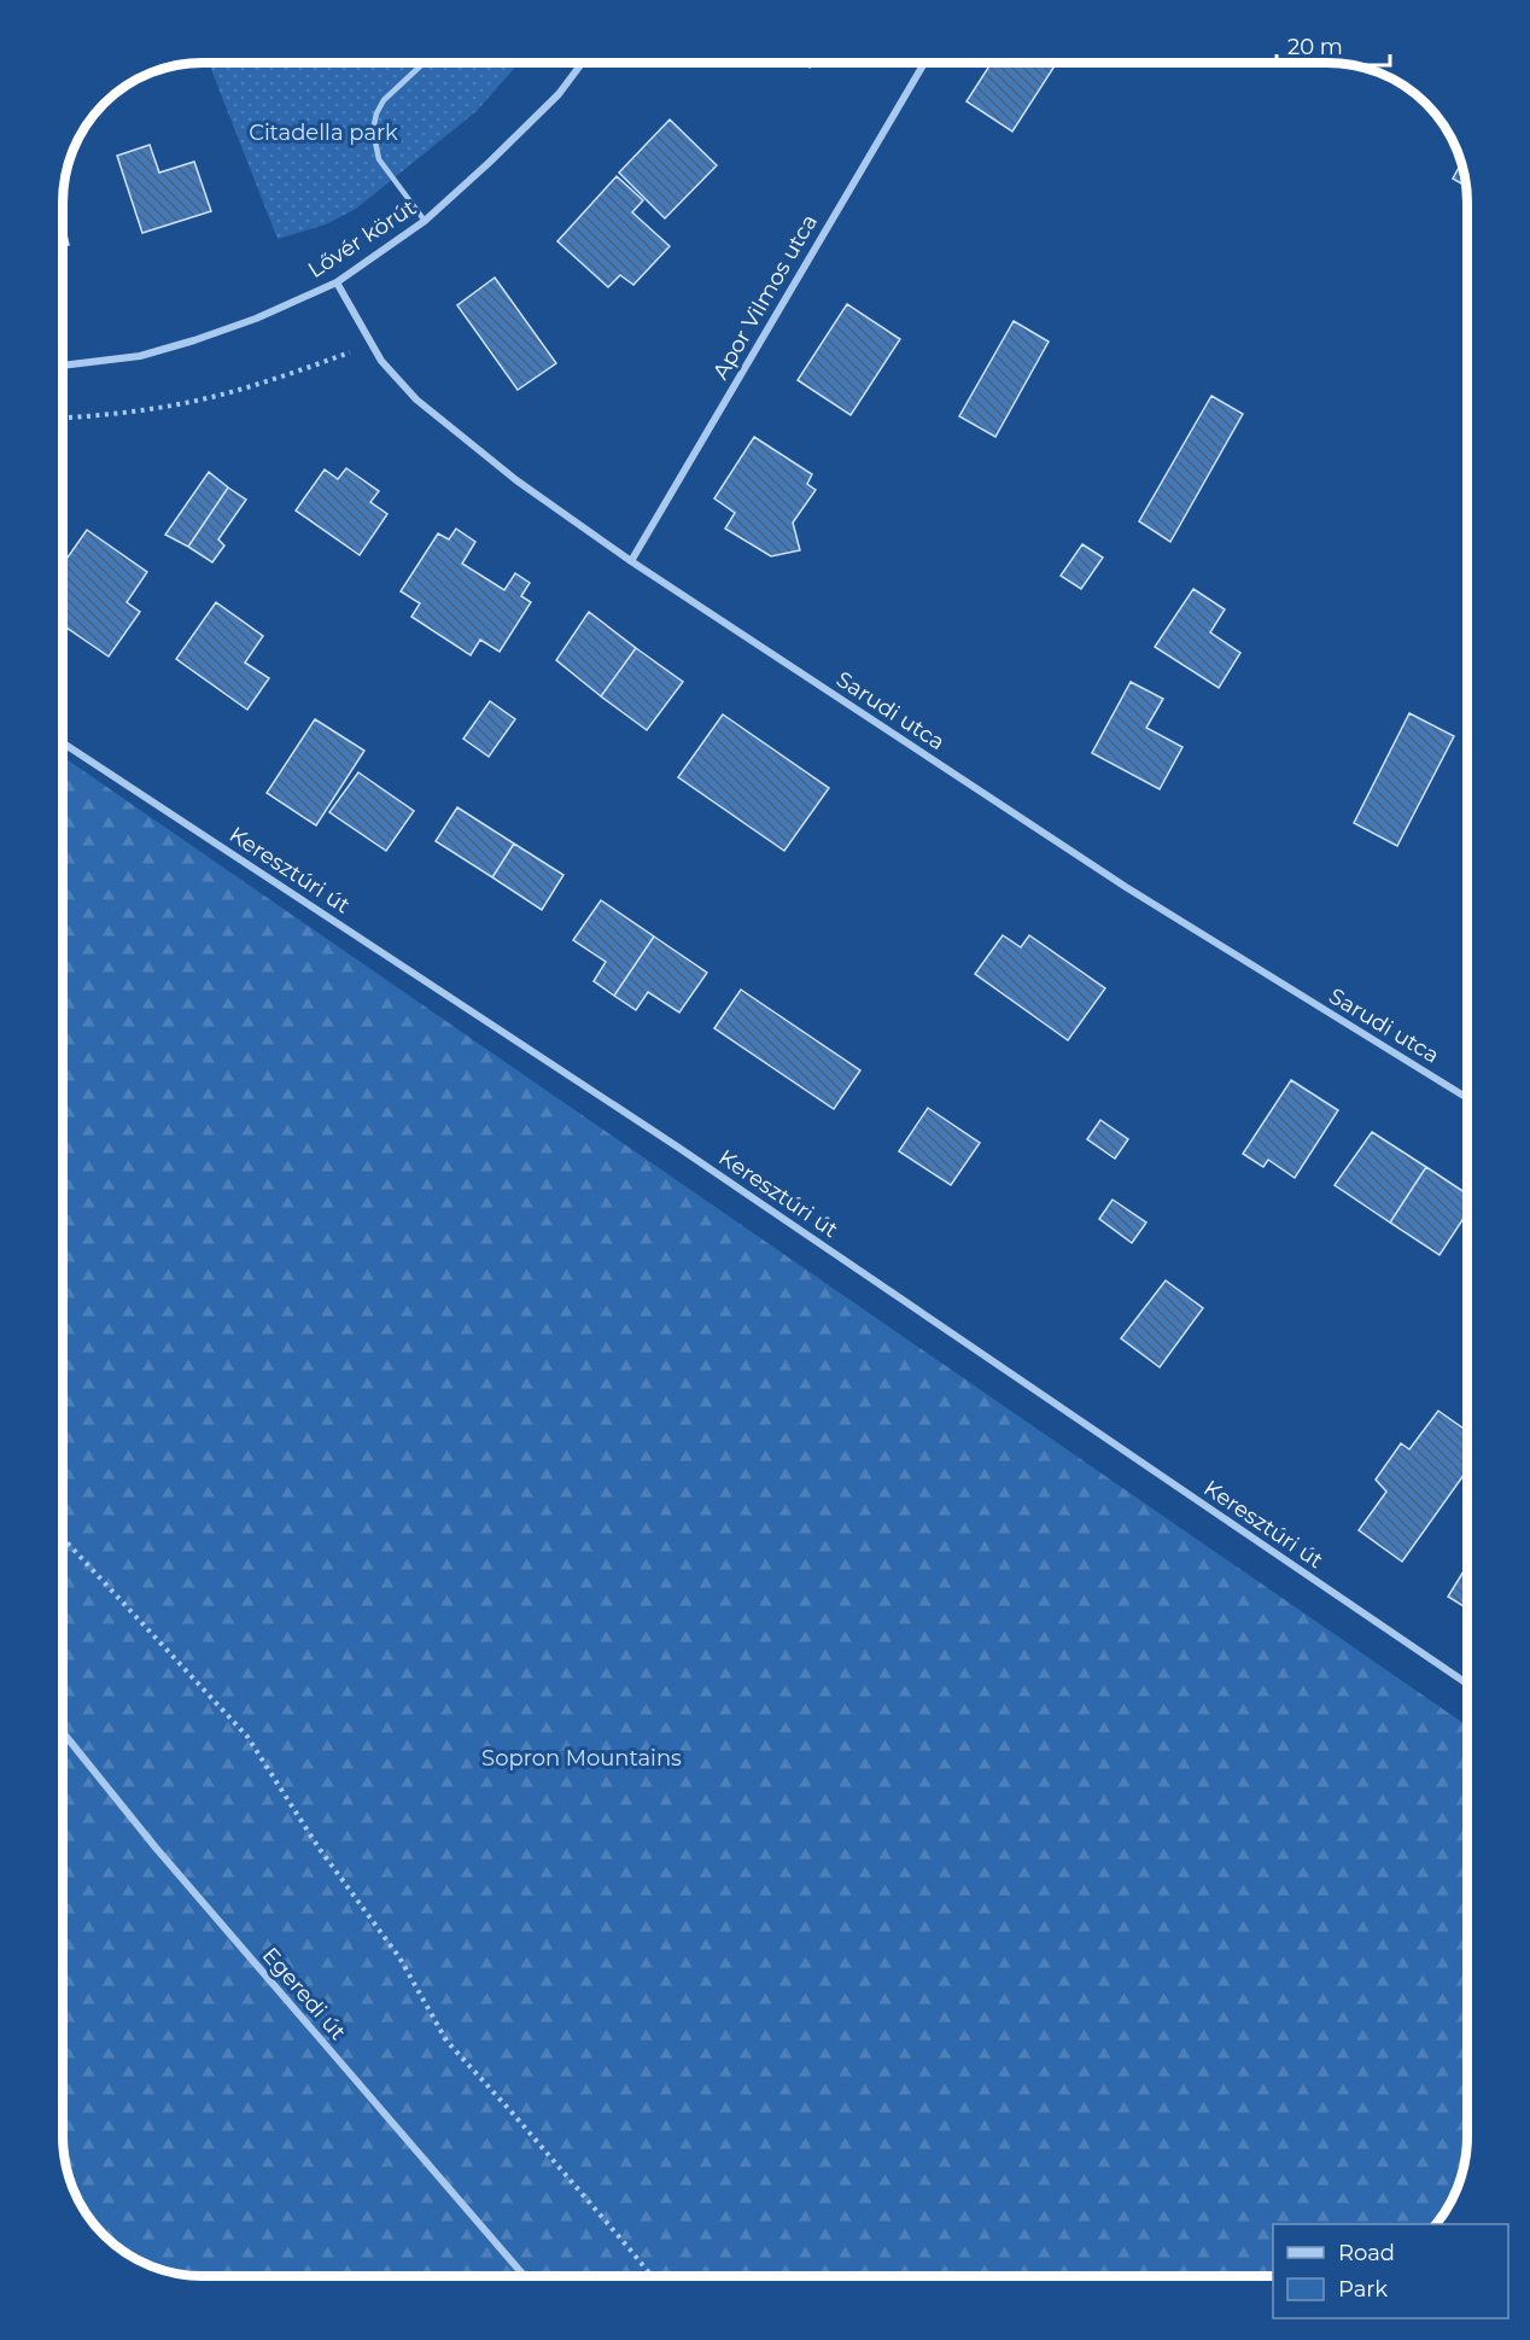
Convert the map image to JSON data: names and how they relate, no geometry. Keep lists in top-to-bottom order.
{
  "streets": {
    "street": [
      "Lővér körút",
      "Apor Vilmos utca",
      "Sarudi utca",
      "Keresztúri út",
      "Egeredi út"
    ]
  },
  "crossings": [
    ["Lővér körút", "Sarudi utca"],
    ["Apor Vilmos utca", "Sarudi utca"]
  ],
  "parks": ["Citadella park", "Sopron Mountains"],
  "legend": ["Road", "Park"],
  "scale_bar": "20 m"
}
